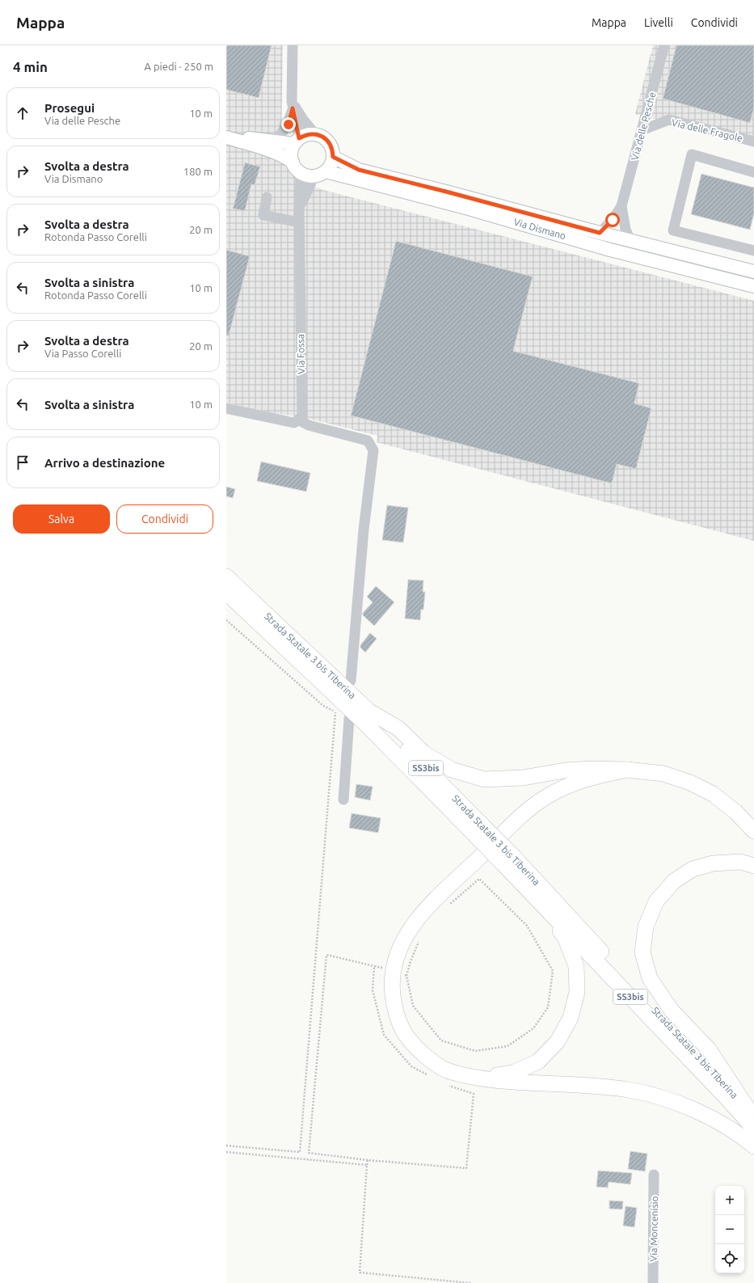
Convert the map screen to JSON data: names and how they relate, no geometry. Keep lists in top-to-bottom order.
{
  "streets": {
    "highway": ["Strada Statale 3 bis Tiberina", "SS3bis"],
    "main road": ["Via Dismano"],
    "street": [
      "Via delle Pesche",
      "Via delle Fragole",
      "Via Fossa",
      "Via Moncenisio"
    ]
  },
  "crossings": [
    ["Via delle Pesche", "Via delle Fragole"],
    ["Via delle Pesche", "Via Dismano"],
    ["Via Dismano", "Via Fossa"]
  ],
  "page": {
    "header": "Mappa",
    "nav": ["Mappa", "Livelli", "Condividi"],
    "heading": ["4 min", "A piedi · 250 m"],
    "list": [
      ["Prosegui", "Via delle Pesche", "10 m"],
      ["Svolta a destra", "Via Dismano", "180 m"],
      ["Svolta a destra", "Rotonda Passo Corelli", "20 m"],
      ["Svolta a sinistra", "Rotonda Passo Corelli", "10 m"],
      ["Svolta a destra", "Via Passo Corelli", "20 m"],
      ["Svolta a sinistra", "10 m"],
      "Arrivo a destinazione"
    ],
    "buttons": ["Salva", "Condividi"],
    "map_buttons": ["+", "−"]
  }
}
